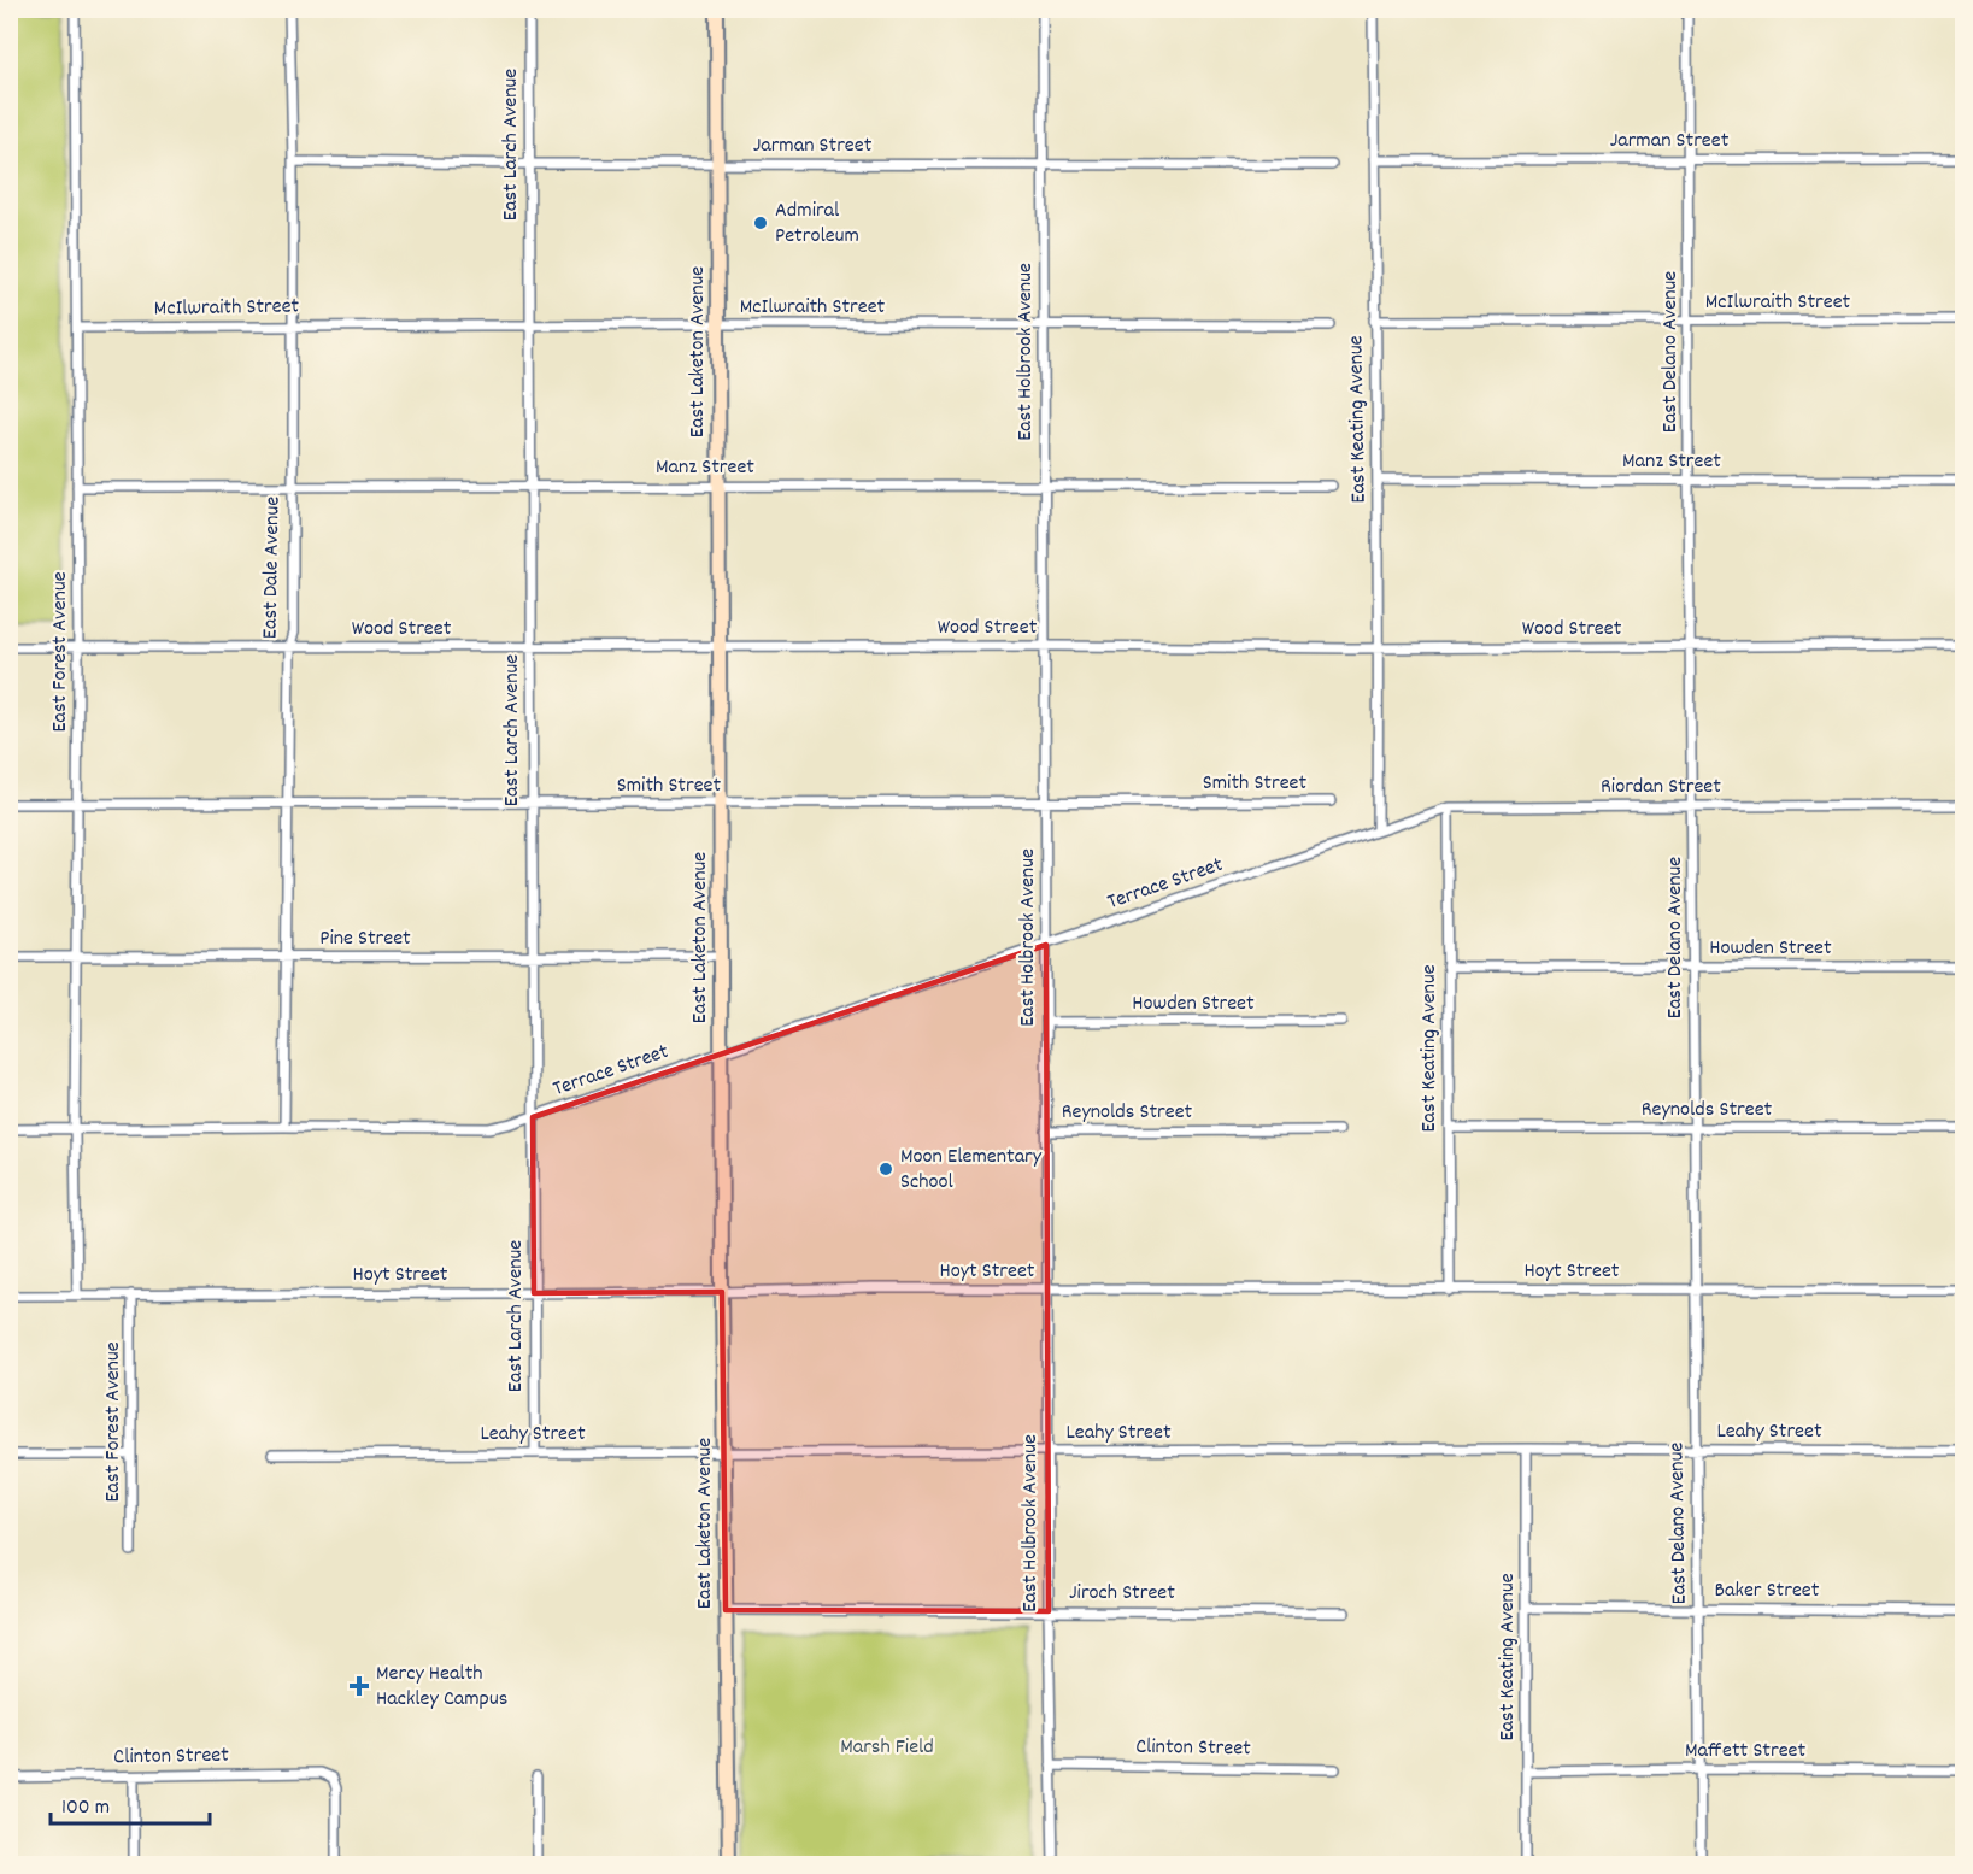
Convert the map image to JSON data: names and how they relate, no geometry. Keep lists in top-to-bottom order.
{
  "streets": {
    "main road": ["East Laketon Avenue"],
    "street": [
      "Jarman Street",
      "East Larch Avenue",
      "McIlwraith Street",
      "East Holbrook Avenue",
      "East Delano Avenue",
      "East Keating Avenue",
      "Manz Street",
      "East Dale Avenue",
      "Wood Street",
      "East Forest Avenue",
      "Smith Street",
      "Riordan Street",
      "Terrace Street",
      "Pine Street",
      "Howden Street",
      "Reynolds Street",
      "Hoyt Street",
      "Leahy Street",
      "Baker Street",
      "Jiroch Street",
      "Clinton Street",
      "Maffett Street"
    ]
  },
  "crossings": [
    ["Jarman Street", "East Larch Avenue"],
    ["Jarman Street", "East Laketon Avenue"],
    ["Jarman Street", "East Holbrook Avenue"],
    ["Jarman Street", "East Delano Avenue"],
    ["Jarman Street", "East Keating Avenue"],
    ["Jarman Street", "East Dale Avenue"],
    ["East Larch Avenue", "McIlwraith Street"],
    ["East Larch Avenue", "Manz Street"],
    ["East Larch Avenue", "Wood Street"],
    ["East Larch Avenue", "Smith Street"],
    ["East Larch Avenue", "Terrace Street"],
    ["East Larch Avenue", "Pine Street"],
    ["East Larch Avenue", "Hoyt Street"],
    ["East Larch Avenue", "Leahy Street"],
    ["McIlwraith Street", "East Laketon Avenue"],
    ["McIlwraith Street", "East Holbrook Avenue"],
    ["McIlwraith Street", "East Delano Avenue"],
    ["McIlwraith Street", "East Keating Avenue"],
    ["McIlwraith Street", "East Dale Avenue"],
    ["McIlwraith Street", "East Forest Avenue"],
    ["East Laketon Avenue", "Manz Street"],
    ["East Laketon Avenue", "Wood Street"],
    ["East Laketon Avenue", "Smith Street"],
    ["East Laketon Avenue", "Terrace Street"],
    ["East Laketon Avenue", "Pine Street"],
    ["East Laketon Avenue", "Hoyt Street"],
    ["East Laketon Avenue", "Leahy Street"],
    ["East Laketon Avenue", "Jiroch Street"],
    ["East Holbrook Avenue", "Manz Street"],
    ["East Holbrook Avenue", "Wood Street"],
    ["East Holbrook Avenue", "Smith Street"],
    ["East Holbrook Avenue", "Terrace Street"],
    ["East Holbrook Avenue", "Howden Street"],
    ["East Holbrook Avenue", "Reynolds Street"],
    ["East Holbrook Avenue", "Hoyt Street"],
    ["East Holbrook Avenue", "Leahy Street"],
    ["East Holbrook Avenue", "Jiroch Street"],
    ["East Holbrook Avenue", "Clinton Street"],
    ["East Delano Avenue", "Manz Street"],
    ["East Delano Avenue", "Wood Street"],
    ["East Delano Avenue", "Riordan Street"],
    ["East Delano Avenue", "Howden Street"],
    ["East Delano Avenue", "Reynolds Street"],
    ["East Delano Avenue", "Hoyt Street"],
    ["East Delano Avenue", "Leahy Street"],
    ["East Delano Avenue", "Baker Street"],
    ["East Delano Avenue", "Maffett Street"],
    ["East Keating Avenue", "Manz Street"],
    ["East Keating Avenue", "Wood Street"],
    ["East Keating Avenue", "Riordan Street"],
    ["East Keating Avenue", "Howden Street"],
    ["East Keating Avenue", "Reynolds Street"],
    ["East Keating Avenue", "Hoyt Street"],
    ["East Keating Avenue", "Leahy Street"],
    ["East Keating Avenue", "Baker Street"],
    ["East Keating Avenue", "Maffett Street"],
    ["Manz Street", "East Dale Avenue"],
    ["Manz Street", "East Forest Avenue"],
    ["East Dale Avenue", "Wood Street"],
    ["East Dale Avenue", "Smith Street"],
    ["East Dale Avenue", "Terrace Street"],
    ["East Dale Avenue", "Pine Street"],
    ["Wood Street", "East Forest Avenue"],
    ["East Forest Avenue", "Smith Street"],
    ["East Forest Avenue", "Terrace Street"],
    ["East Forest Avenue", "Pine Street"],
    ["East Forest Avenue", "Hoyt Street"],
    ["Riordan Street", "Terrace Street"]
  ],
  "parks": ["Marsh Field"],
  "places": {
    "other": ["Admiral Petroleum", "Moon Elementary School"],
    "health": ["Mercy Health Hackley Campus"]
  },
  "scale_bar": "100 m"
}
